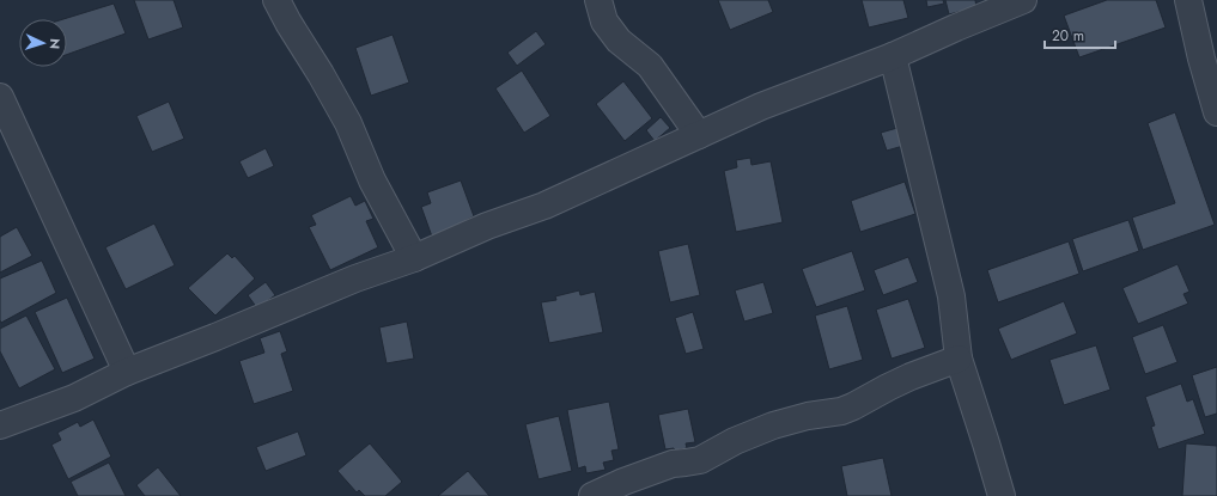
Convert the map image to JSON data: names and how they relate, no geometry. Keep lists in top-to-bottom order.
{
  "scale_bar": "20 m",
  "north": "right"
}
